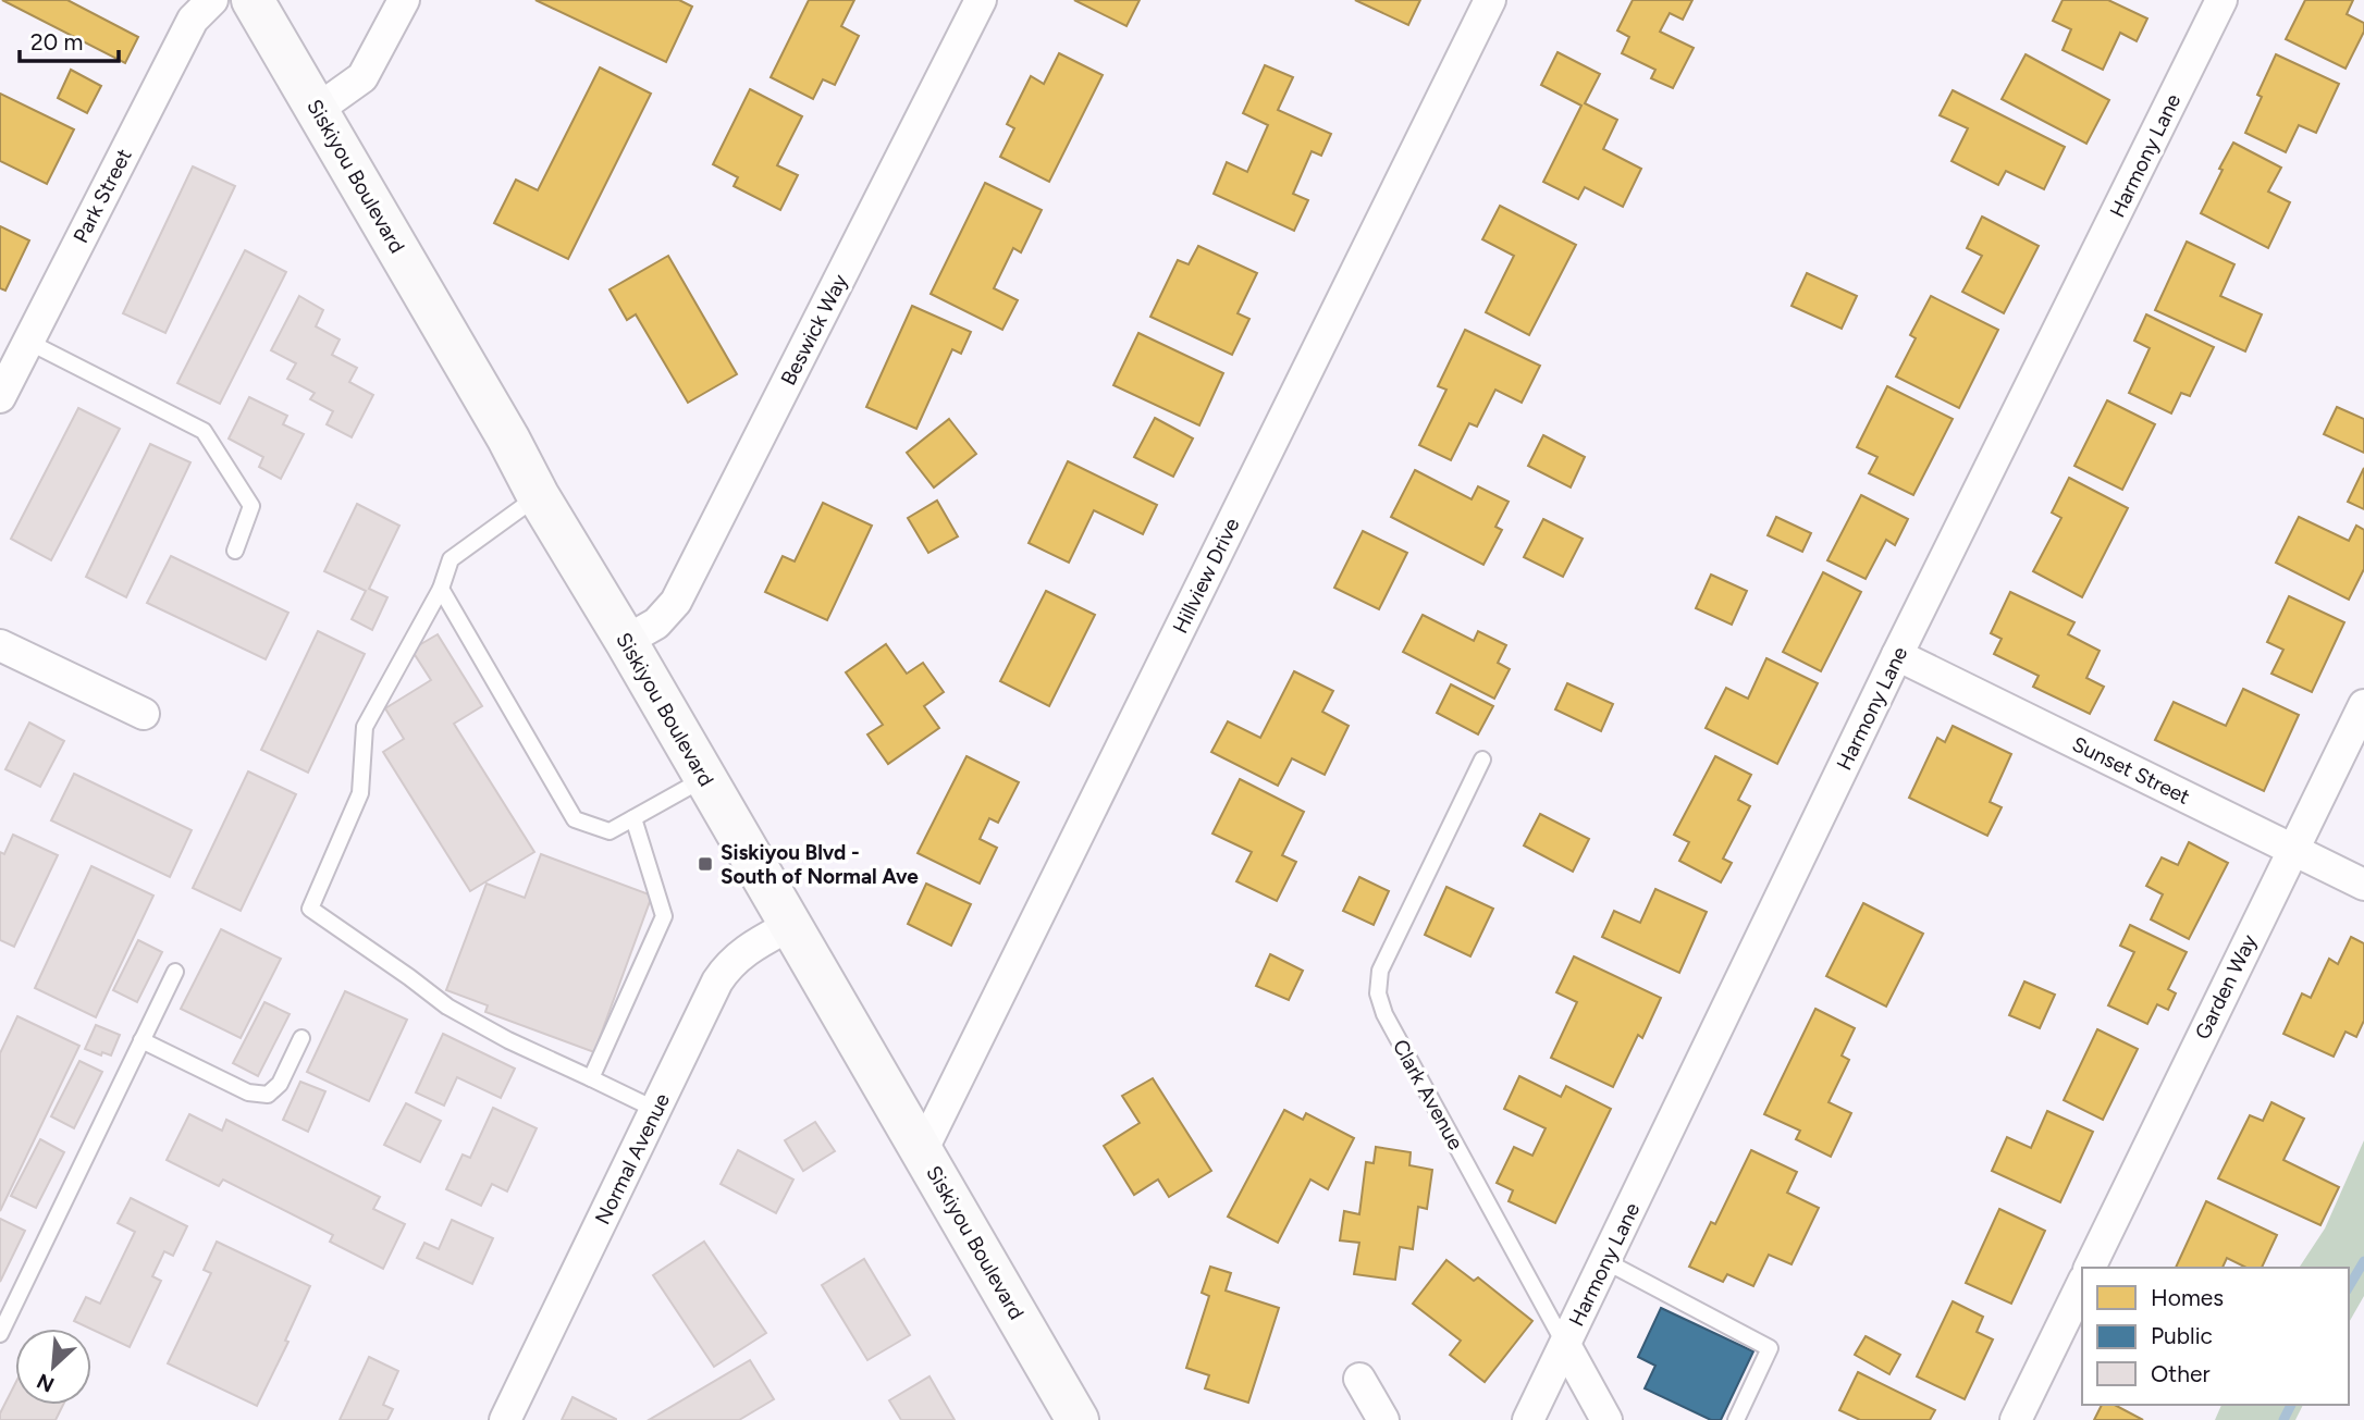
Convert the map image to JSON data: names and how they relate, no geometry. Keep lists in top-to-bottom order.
{
  "streets": {
    "main road": ["Siskiyou Boulevard"],
    "street": [
      "Harmony Lane",
      "Park Street",
      "Beswick Way",
      "Hillview Drive",
      "Sunset Street",
      "Garden Way",
      "Clark Avenue",
      "Normal Avenue"
    ]
  },
  "crossings": [
    ["Harmony Lane", "Sunset Street"],
    ["Harmony Lane", "Clark Avenue"],
    ["Siskiyou Boulevard", "Beswick Way"],
    ["Siskiyou Boulevard", "Hillview Drive"],
    ["Siskiyou Boulevard", "Normal Avenue"],
    ["Sunset Street", "Garden Way"]
  ],
  "places": {
    "transit": ["Siskiyou Blvd - South of Normal Ave"]
  },
  "legend": ["Homes", "Public", "Other"],
  "scale_bar": "20 m",
  "north": "bottom left"
}
